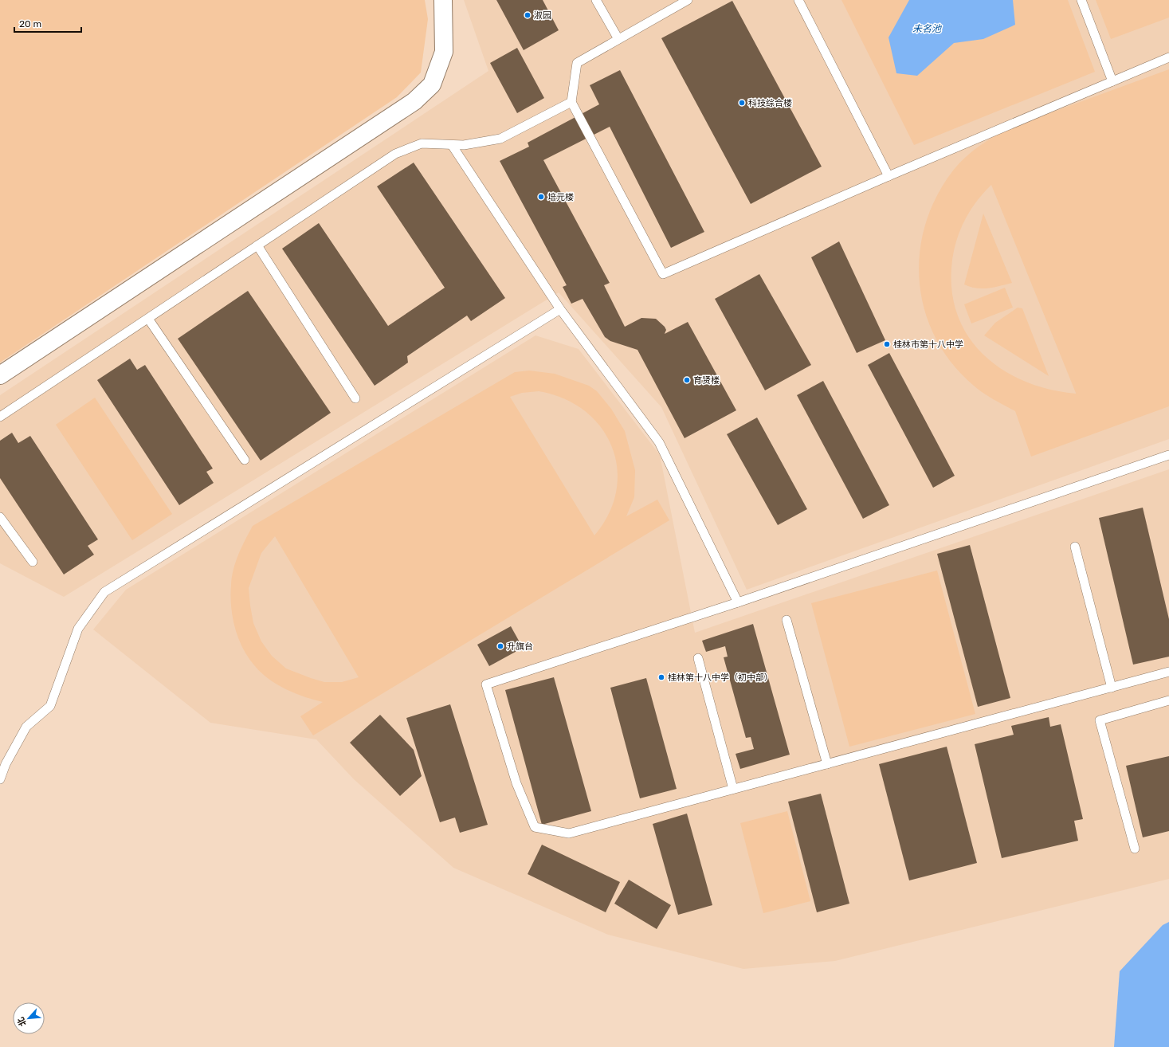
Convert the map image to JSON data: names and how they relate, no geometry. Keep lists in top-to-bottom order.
{
  "water": ["未名池"],
  "places": [
    "淑园",
    "科技综合楼",
    "培元楼",
    "桂林市第十八中学",
    "育贤楼",
    "升旗台",
    "桂林第十八中学（初中部）"
  ],
  "scale_bar": "20 m",
  "north": "bottom left"
}
